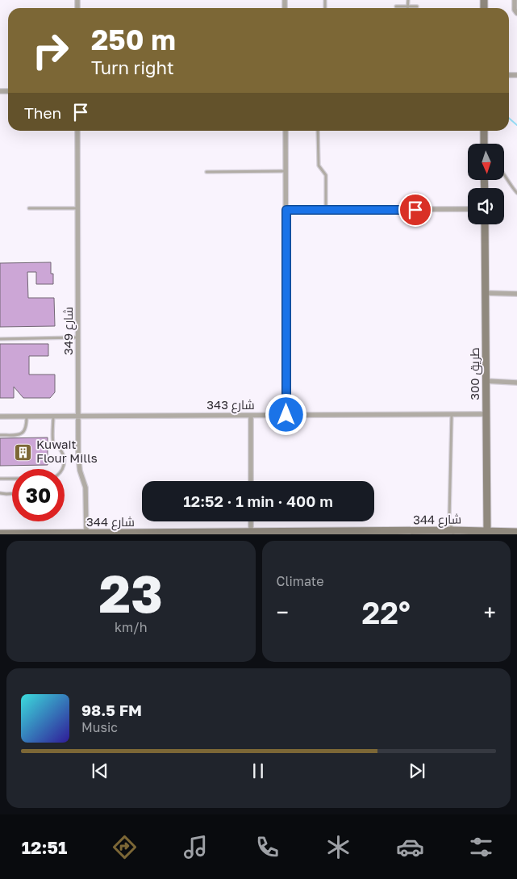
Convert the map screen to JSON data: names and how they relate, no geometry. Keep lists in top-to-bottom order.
{
  "streets": {
    "main road": ["طريق 300", "شارع 344"],
    "street": ["شارع 349", "شارع 343"]
  },
  "crossings": [
    ["شارع 349", "شارع 343"],
    ["شارع 349", "شارع 344"],
    ["طريق 300", "شارع 343"],
    ["طريق 300", "شارع 344"]
  ],
  "places": {
    "building": ["Kuwait Flour Mills"]
  },
  "north": "bottom",
  "page": {
    "turn": ["250 m", "Turn right"],
    "then": "Then",
    "limit": "30",
    "trip": "12:52 · 1 min · 400 m",
    "tile": [
      ["23", "km/h"],
      "Climate"
    ],
    "heat": ["−", "22°", "+"],
    "song": ["98.5 FM", "Music"],
    "tabs": "12:51"
  }
}
